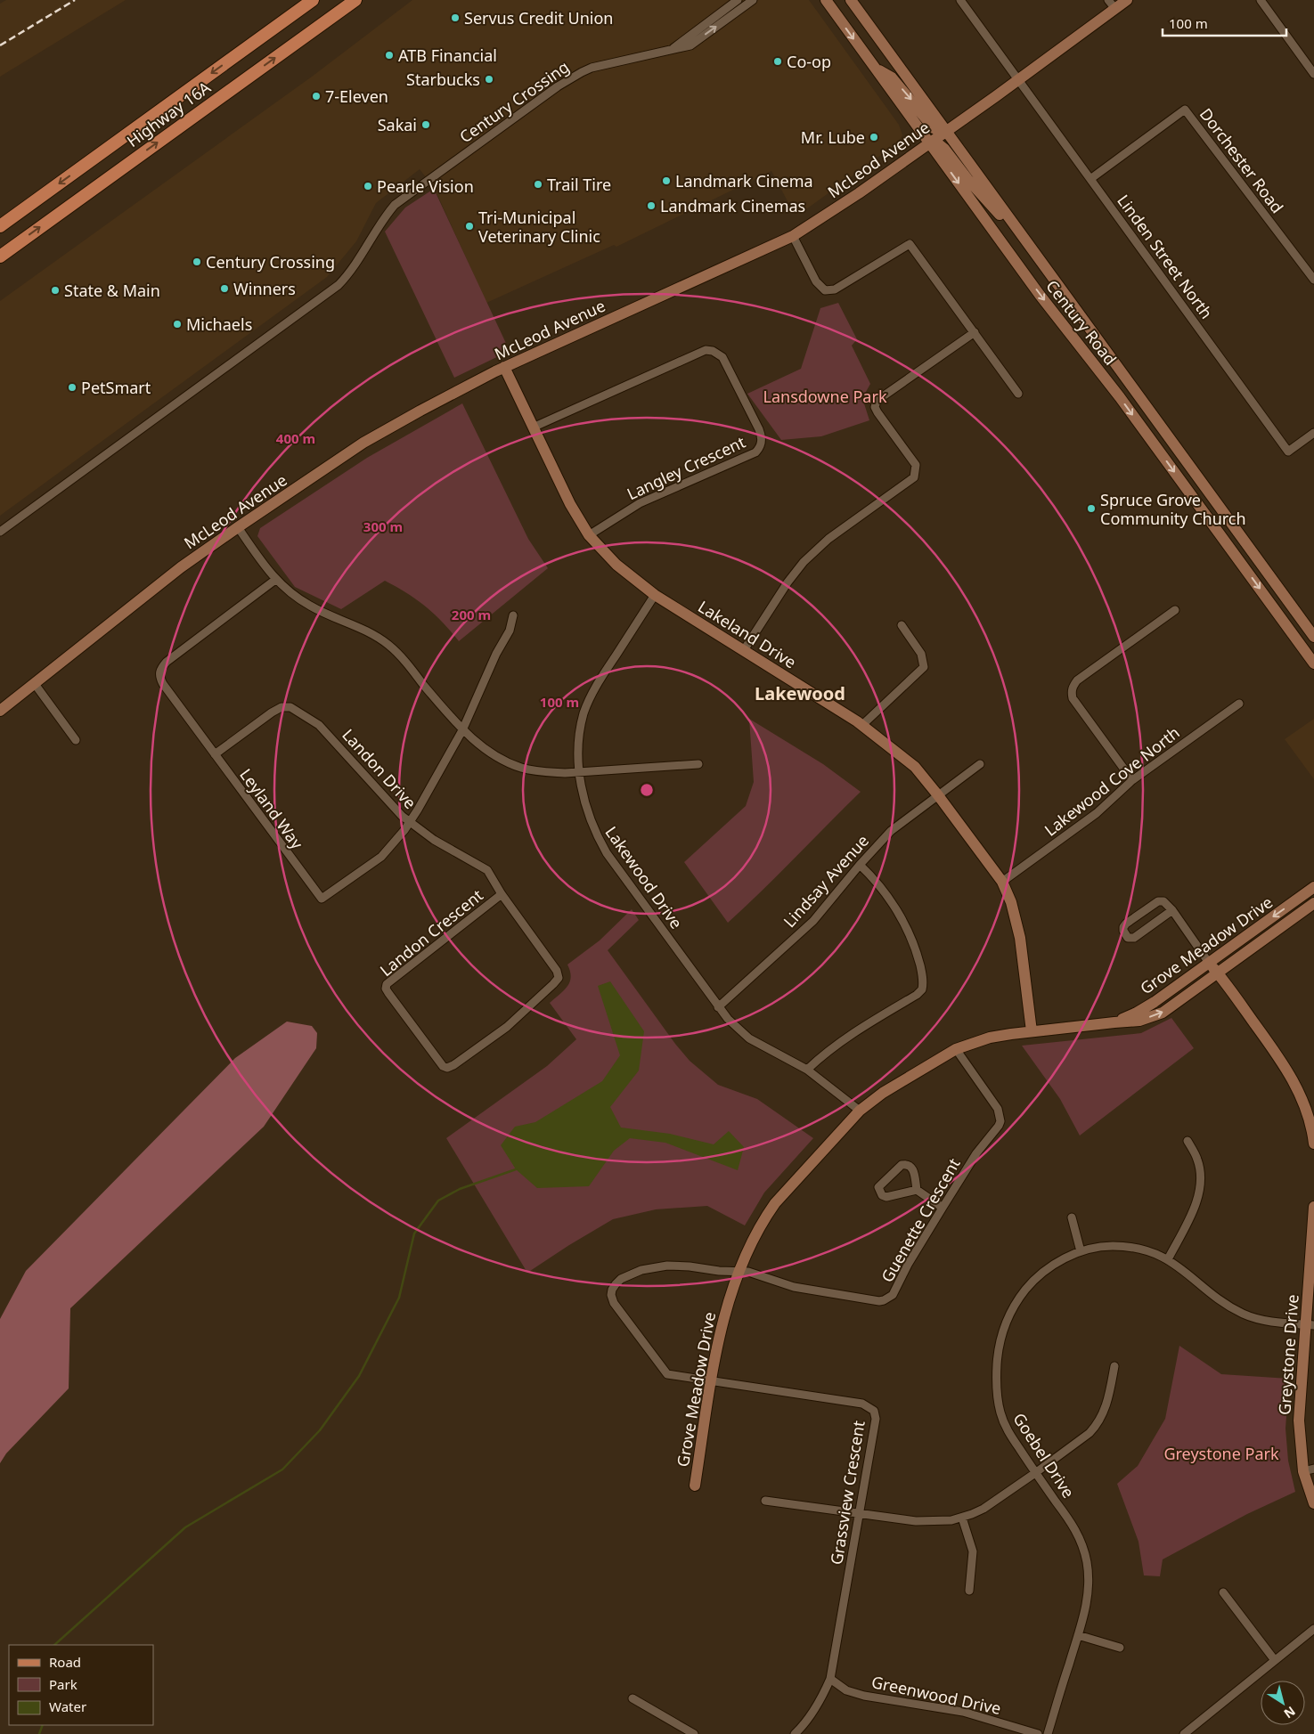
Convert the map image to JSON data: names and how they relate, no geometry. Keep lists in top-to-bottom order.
{
  "streets": {
    "main road": ["Highway 16A"],
    "street": [
      "Century Crossing",
      "McLeod Avenue",
      "Dorchester Road",
      "Linden Street North",
      "Century Road",
      "Langley Crescent",
      "Lakeland Drive",
      "Landon Drive",
      "Lakewood Cove North",
      "Leyland Way",
      "Lakewood Drive",
      "Lindsay Avenue",
      "Landon Crescent",
      "Grove Meadow Drive",
      "Guenette Crescent",
      "Greystone Drive",
      "Goebel Drive",
      "Grassview Crescent",
      "Greenwood Drive"
    ]
  },
  "crossings": [
    ["McLeod Avenue", "Linden Street North"],
    ["McLeod Avenue", "Century Road"],
    ["McLeod Avenue", "Lakeland Drive"],
    ["Dorchester Road", "Linden Street North"],
    ["Langley Crescent", "Lakeland Drive"],
    ["Lakeland Drive", "Lakewood Cove North"],
    ["Lakeland Drive", "Lakewood Drive"],
    ["Lakeland Drive", "Lindsay Avenue"],
    ["Lakeland Drive", "Grove Meadow Drive"],
    ["Landon Drive", "Leyland Way"],
    ["Landon Drive", "Landon Crescent"],
    ["Lakewood Drive", "Lindsay Avenue"],
    ["Lakewood Drive", "Grove Meadow Drive"],
    ["Grove Meadow Drive", "Guenette Crescent"],
    ["Grove Meadow Drive", "Grassview Crescent"],
    ["Guenette Crescent", "Grassview Crescent"],
    ["Greystone Drive", "Goebel Drive"],
    ["Grassview Crescent", "Greenwood Drive"]
  ],
  "districts": ["Lakewood"],
  "parks": ["Lansdowne Park", "Greystone Park"],
  "places": [
    "Servus Credit Union",
    "ATB Financial",
    "Co-op",
    "Starbucks",
    "7-Eleven",
    "Sakai",
    "Mr. Lube",
    "Landmark Cinema",
    "Trail Tire",
    "Pearle Vision",
    "Landmark Cinemas",
    "Tri-Municipal Veterinary Clinic",
    "Century Crossing",
    "Winners",
    "State & Main",
    "Michaels",
    "PetSmart",
    "Spruce Grove Community Church"
  ],
  "legend": ["Road", "Park", "Water"],
  "scale_bar": "100 m",
  "north": "bottom right",
  "rings": [
    "400 m",
    "300 m",
    "200 m",
    "100 m"
  ]
}
